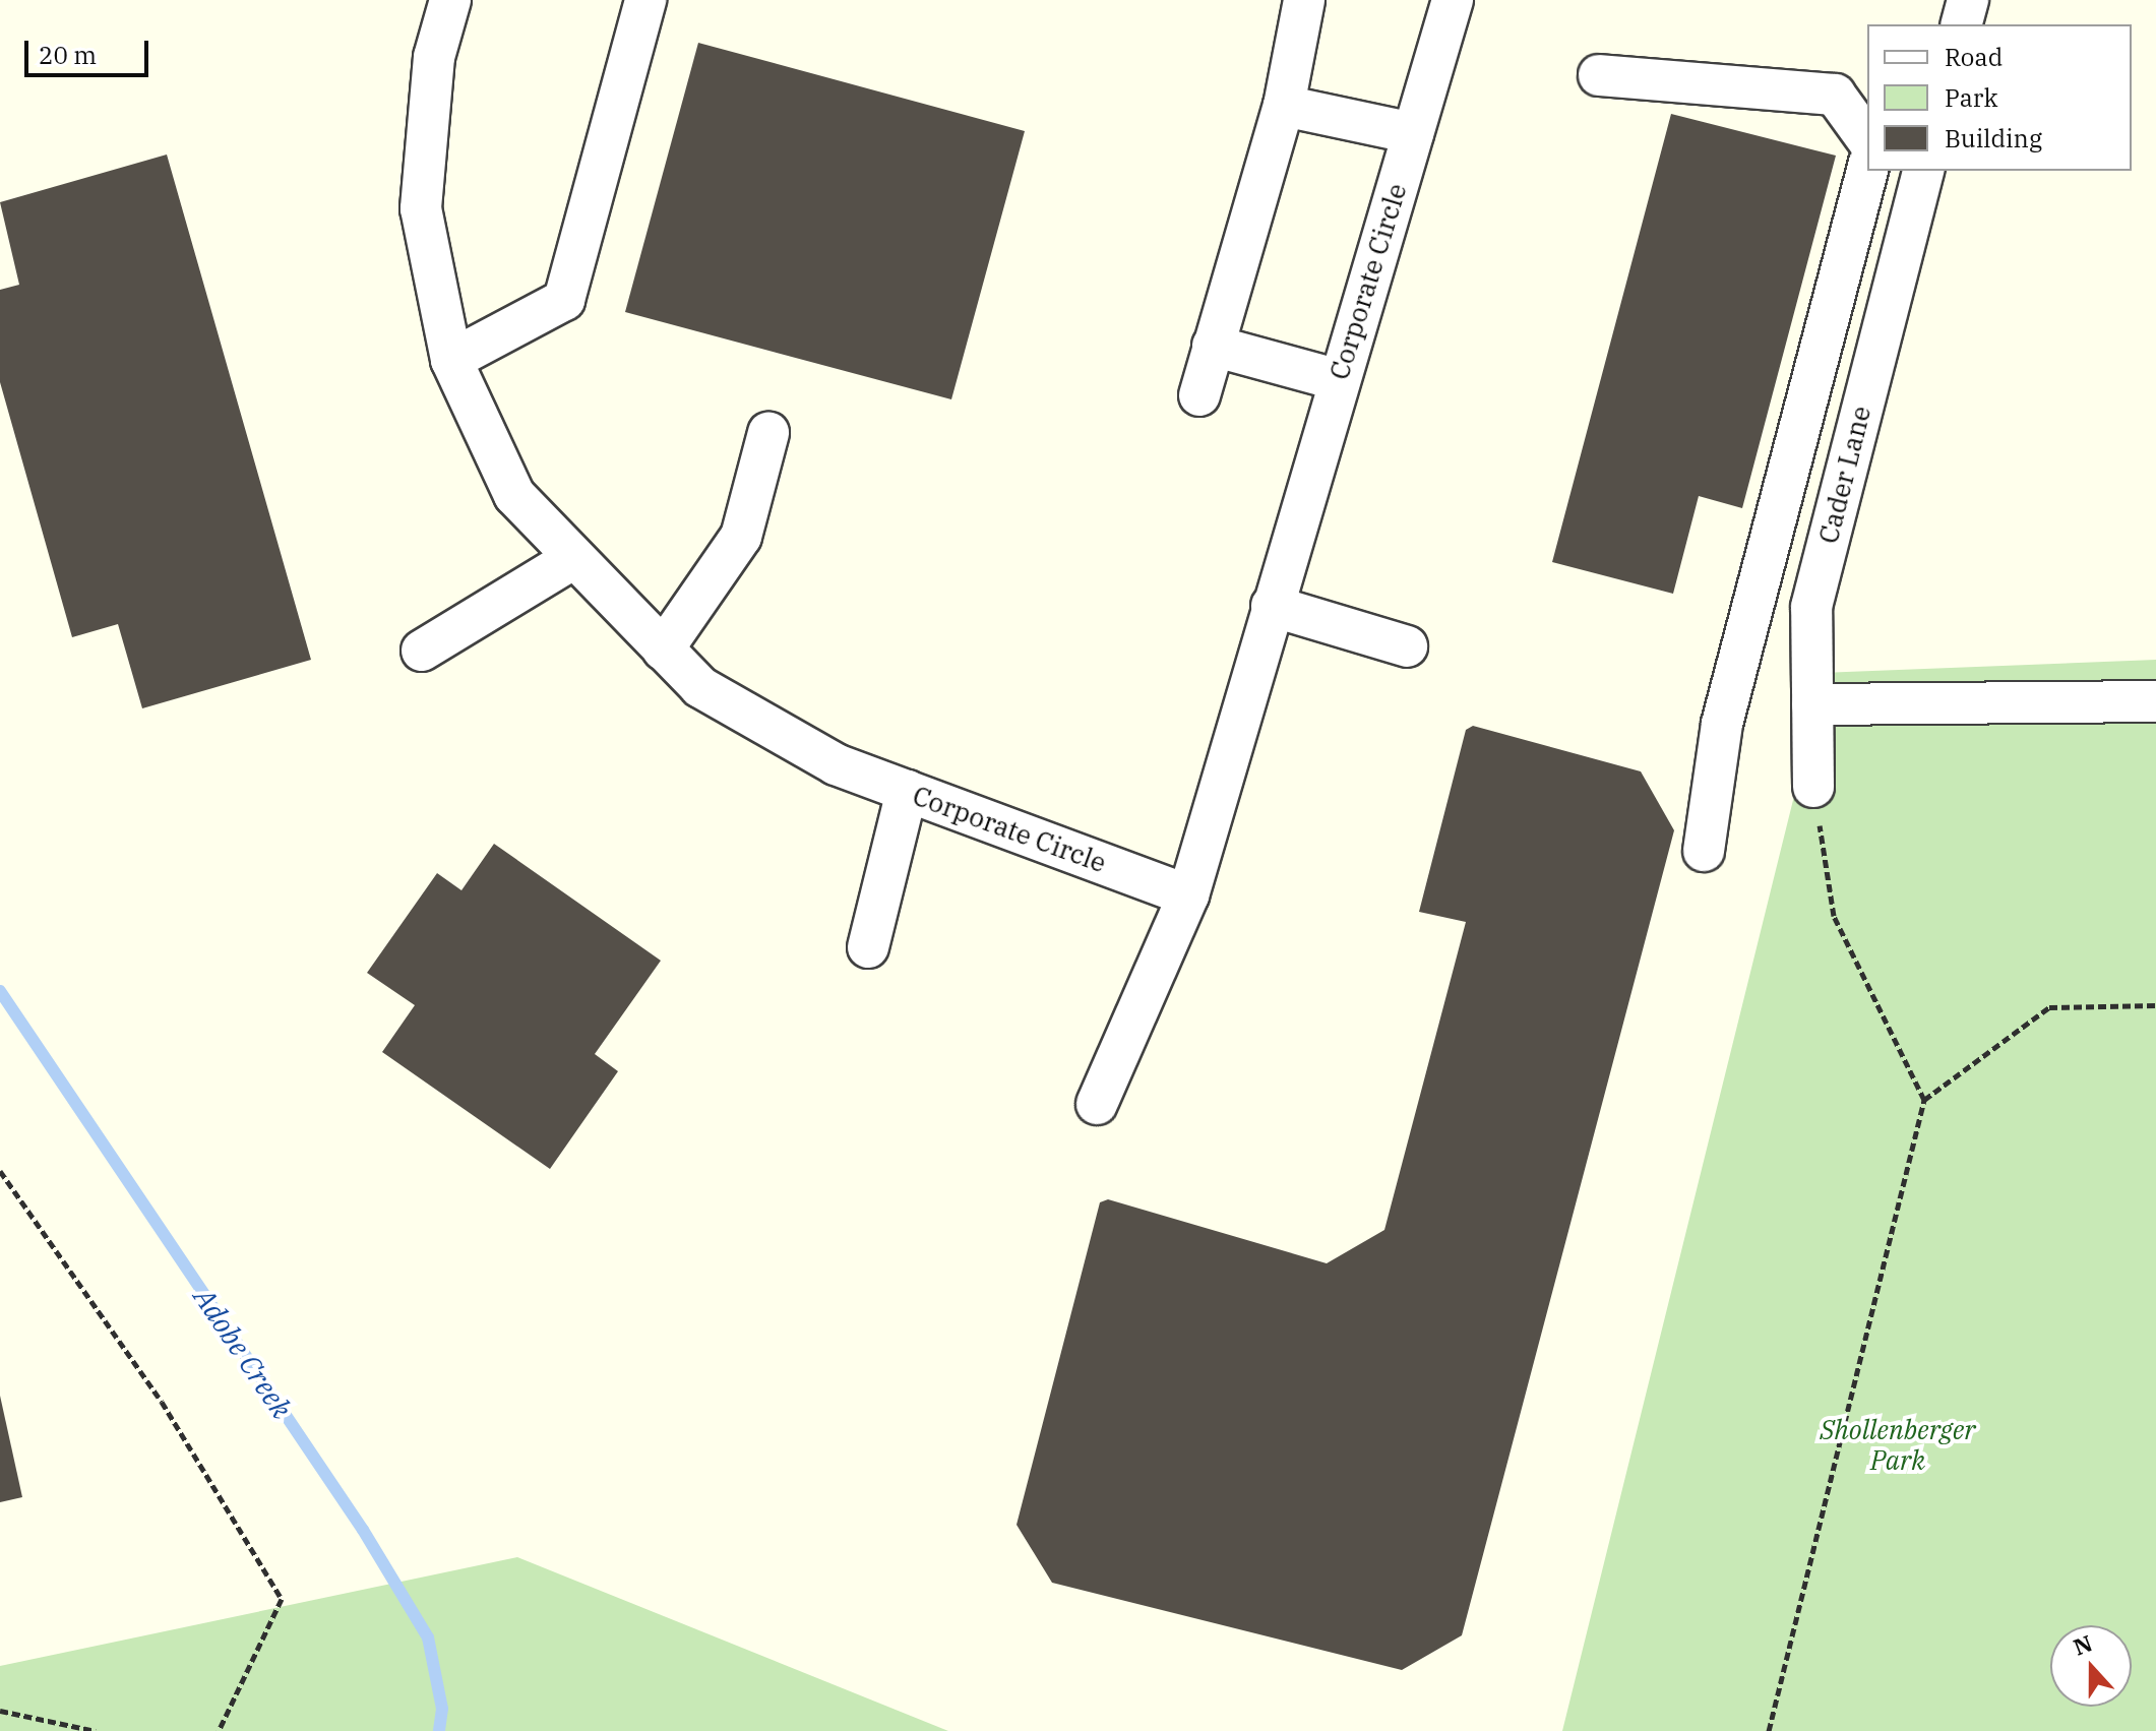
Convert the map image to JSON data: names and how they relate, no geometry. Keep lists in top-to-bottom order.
{
  "streets": {
    "street": ["Corporate Circle", "Cader Lane"]
  },
  "water": ["Adobe Creek"],
  "parks": ["Shollenberger Park"],
  "legend": ["Road", "Park", "Building"],
  "scale_bar": "20 m",
  "north": "top"
}
